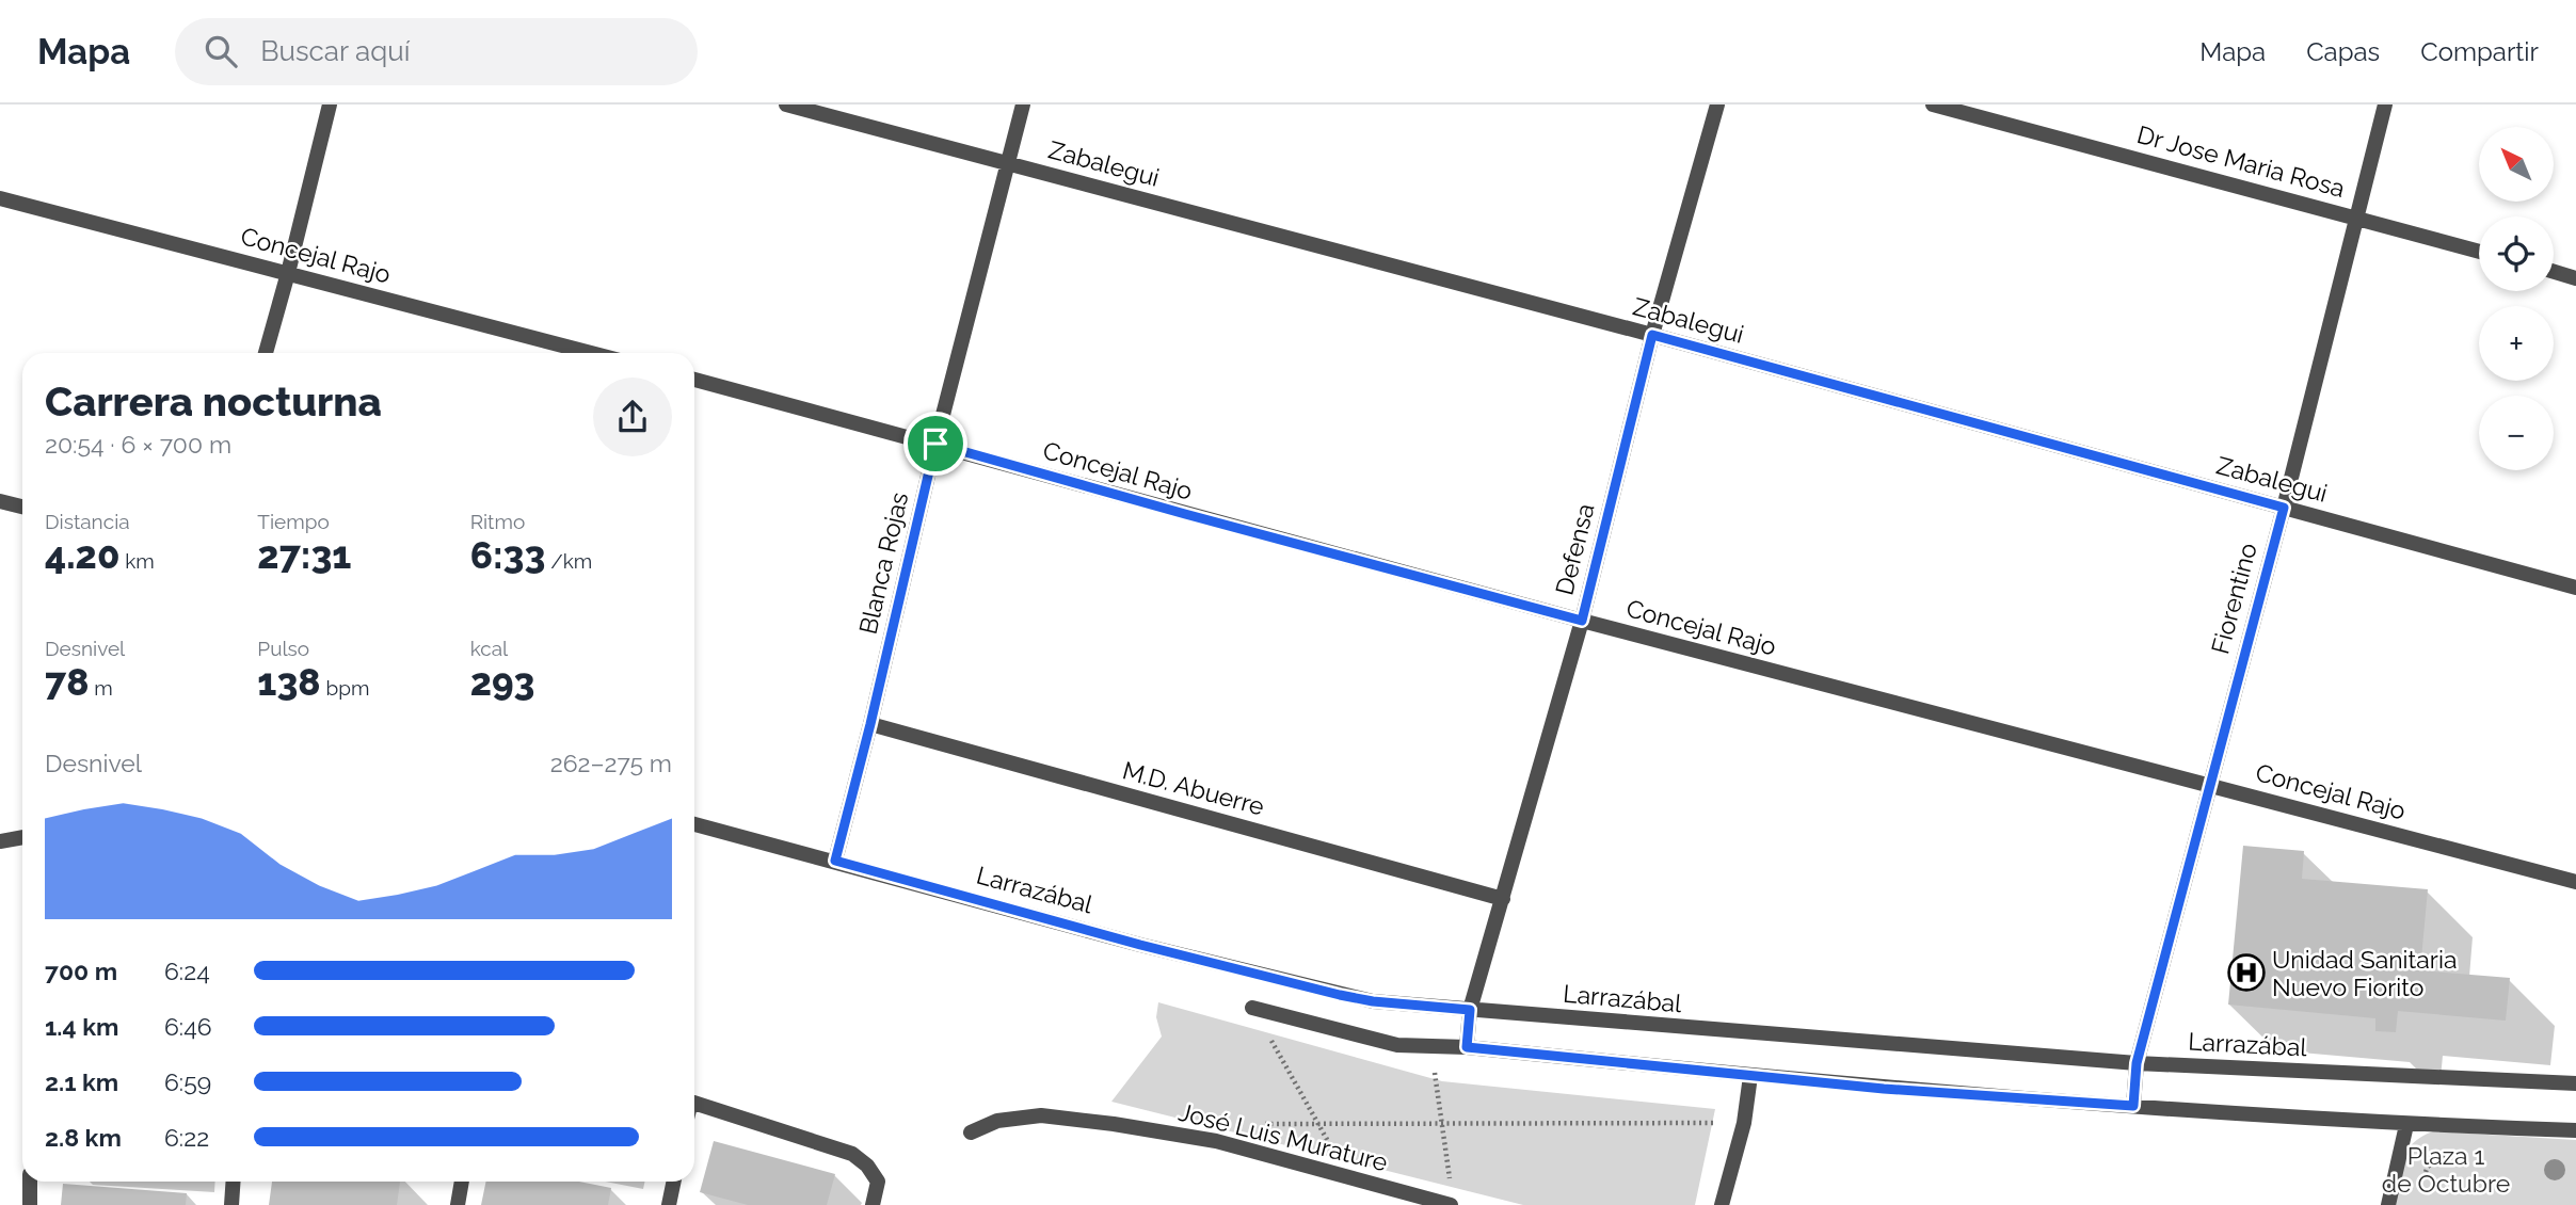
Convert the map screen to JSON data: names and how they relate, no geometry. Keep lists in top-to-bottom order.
{
  "streets": {
    "street": [
      "Dr Jose Maria Rosa",
      "Zabalegui",
      "Concejal Rajo",
      "Defensa",
      "Blanca Rojas",
      "Fiorentino",
      "M.D. Abuerre",
      "Larrazábal",
      "José Luis Murature"
    ]
  },
  "crossings": [
    ["Dr Jose Maria Rosa", "Fiorentino"],
    ["Zabalegui", "Defensa"],
    ["Zabalegui", "Blanca Rojas"],
    ["Zabalegui", "Fiorentino"],
    ["Concejal Rajo", "Defensa"],
    ["Concejal Rajo", "Blanca Rojas"],
    ["Concejal Rajo", "Fiorentino"],
    ["Defensa", "M.D. Abuerre"],
    ["Defensa", "Larrazábal"],
    ["Blanca Rojas", "M.D. Abuerre"],
    ["Blanca Rojas", "Larrazábal"],
    ["Fiorentino", "Larrazábal"]
  ],
  "parks": ["Plaza 1 de Octubre"],
  "places": {
    "hospital": ["Unidad Sanitaria Nuevo Fiorito"]
  },
  "north": "top left",
  "page": {
    "header": "Mapa",
    "search": "Buscar aquí",
    "nav": ["Mapa", "Capas", "Compartir"],
    "map_buttons": ["+", "−"],
    "heading": ["Carrera nocturna", "20:54 · 6 × 700 m"],
    "stats": [
      ["Distancia", "4.20 km"],
      ["Tiempo", "27:31"],
      ["Ritmo", "6:33 /km"],
      ["Desnivel", "78 m"],
      ["Pulso", "138 bpm"],
      ["kcal", "293"]
    ],
    "chart": ["Desnivel", "262–275 m"],
    "list": [
      {
        "name": "700 m",
        "note": "6:24"
      },
      {
        "name": "1.4 km",
        "note": "6:46"
      },
      {
        "name": "2.1 km",
        "note": "6:59"
      },
      {
        "name": "2.8 km",
        "note": "6:22"
      }
    ]
  }
}
